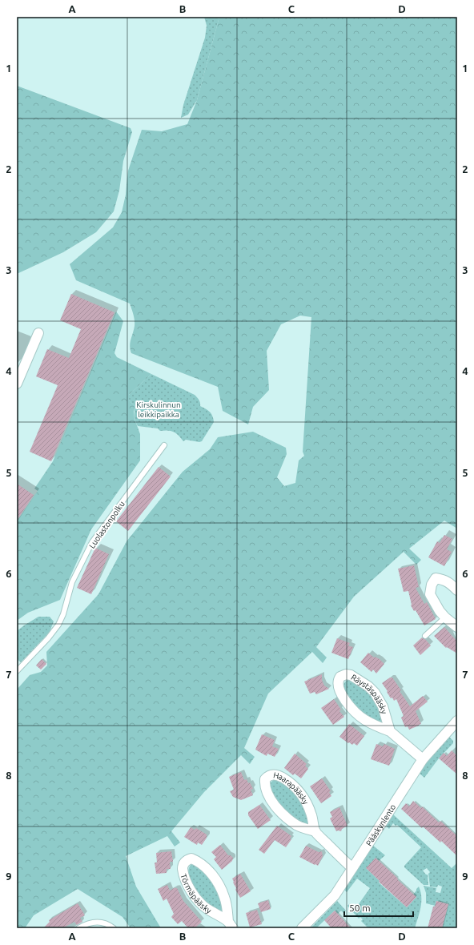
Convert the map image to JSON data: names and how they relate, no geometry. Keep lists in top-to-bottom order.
{
  "streets": {
    "street": [
      "Räystäspääsky",
      "Haarapääsky",
      "Pääskynlento",
      "Törmäpääsky"
    ],
    "lane": ["Luolastonpolku"]
  },
  "crossings": [
    ["Räystäspääsky", "Pääskynlento"],
    ["Haarapääsky", "Pääskynlento"]
  ],
  "parks": ["Kirskulinnun leikkipaikka"],
  "scale_bar": "50 m",
  "grid": {
    "columns": [
      "A",
      "B",
      "C",
      "D"
    ],
    "rows": [
      "1",
      "2",
      "3",
      "4",
      "5",
      "6",
      "7",
      "8",
      "9"
    ]
  }
}
